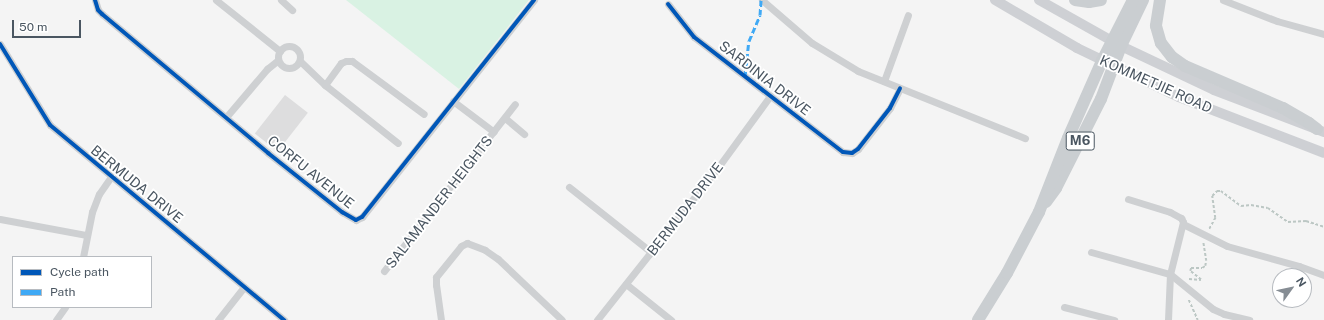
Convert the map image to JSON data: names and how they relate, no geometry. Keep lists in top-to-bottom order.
{
  "streets": {
    "main road": ["KOMMETJIE ROAD", "M6"],
    "street": [
      "SARDINIA DRIVE",
      "CORFU AVENUE",
      "BERMUDA DRIVE",
      "SALAMANDER HEIGHTS"
    ]
  },
  "crossings": [
    ["SARDINIA DRIVE", "BERMUDA DRIVE"],
    ["KOMMETJIE ROAD", "M6"],
    ["CORFU AVENUE", "SALAMANDER HEIGHTS"]
  ],
  "legend": ["Cycle path", "Path"],
  "scale_bar": "50 m",
  "north": "top right"
}
